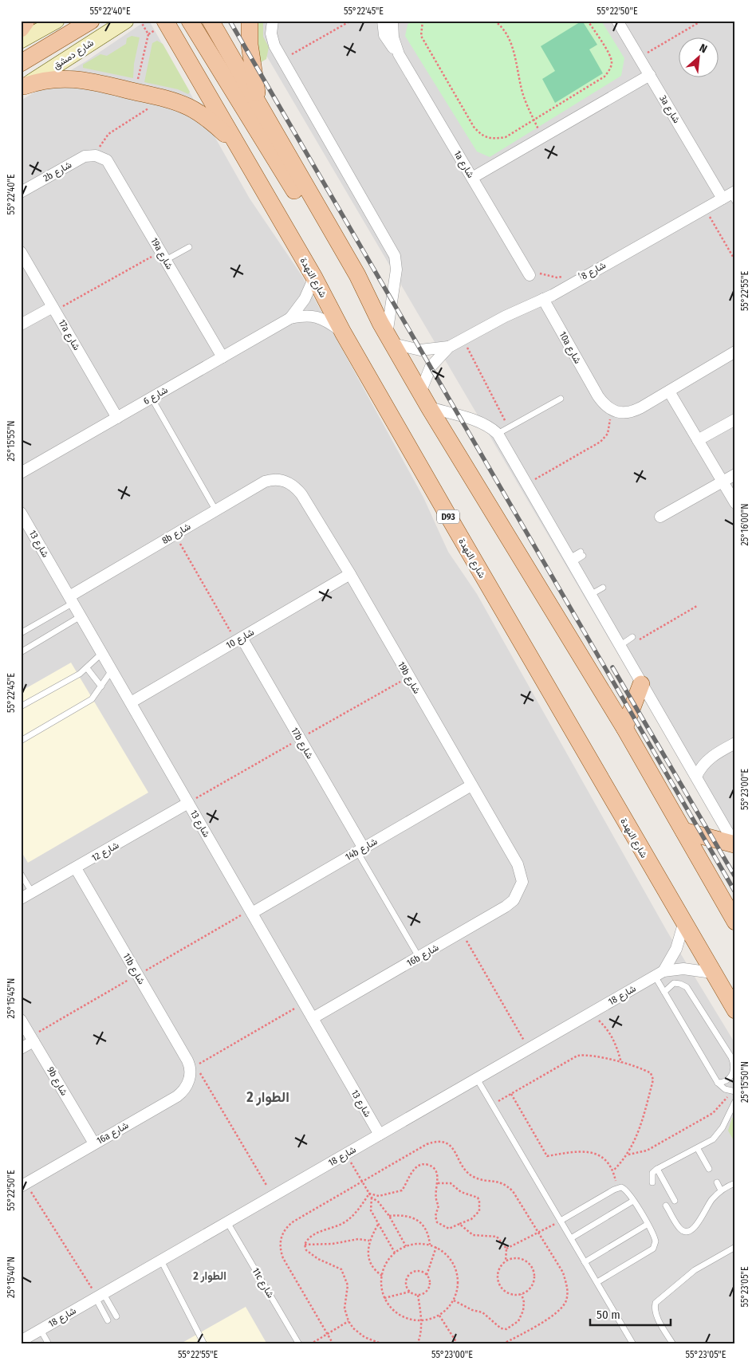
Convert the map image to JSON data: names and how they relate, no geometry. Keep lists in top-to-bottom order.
{
  "streets": {
    "main road": ["شارع دمشق", "شارع النهدة", "D93"],
    "street": [
      "3a شارع",
      "1a شارع",
      "2b شارع",
      "19a شارع",
      "شارع 8أ",
      "17a شارع",
      "10a شارع",
      "شارع 6",
      "8b شارع",
      "شارع 13",
      "شارع 10",
      "19b شارع",
      "17b شارع",
      "14b شارع",
      "شارع 12",
      "16b شارع",
      "11b شارع",
      "شارع 18",
      "9b شارع",
      "16a شارع"
    ],
    "lane": ["11c شارع"]
  },
  "crossings": [
    ["3a شارع", "شارع 8أ"],
    ["2b شارع", "19a شارع"],
    ["19a شارع", "شارع 6"],
    ["شارع 8أ", "10a شارع"],
    ["شارع النهدة", "شارع 6"],
    ["شارع النهدة", "شارع 18"],
    ["17a شارع", "شارع 6"],
    ["8b شارع", "شارع 13"],
    ["8b شارع", "19b شارع"],
    ["شارع 13", "شارع 10"],
    ["شارع 13", "14b شارع"],
    ["شارع 13", "شارع 12"],
    ["شارع 13", "16b شارع"],
    ["شارع 13", "شارع 18"],
    ["شارع 10", "19b شارع"],
    ["شارع 10", "17b شارع"],
    ["19b شارع", "14b شارع"],
    ["19b شارع", "16b شارع"],
    ["17b شارع", "14b شارع"],
    ["شارع 12", "11b شارع"],
    ["11b شارع", "16a شارع"],
    ["شارع 18", "11c شارع"],
    ["9b شارع", "16a شارع"]
  ],
  "districts": ["الطوار 2", "الطوار 2"],
  "scale_bar": "50 m",
  "north": "top right",
  "coordinates": [
    "55°22'40\"E",
    "55°22'45\"E",
    "55°22'50\"E",
    "55°22'55\"E",
    "25°15'55\"N",
    "25°16'00\"N",
    "55°23'00\"E",
    "25°15'45\"N",
    "25°15'50\"N",
    "25°15'40\"N",
    "55°23'05\"E"
  ]
}
